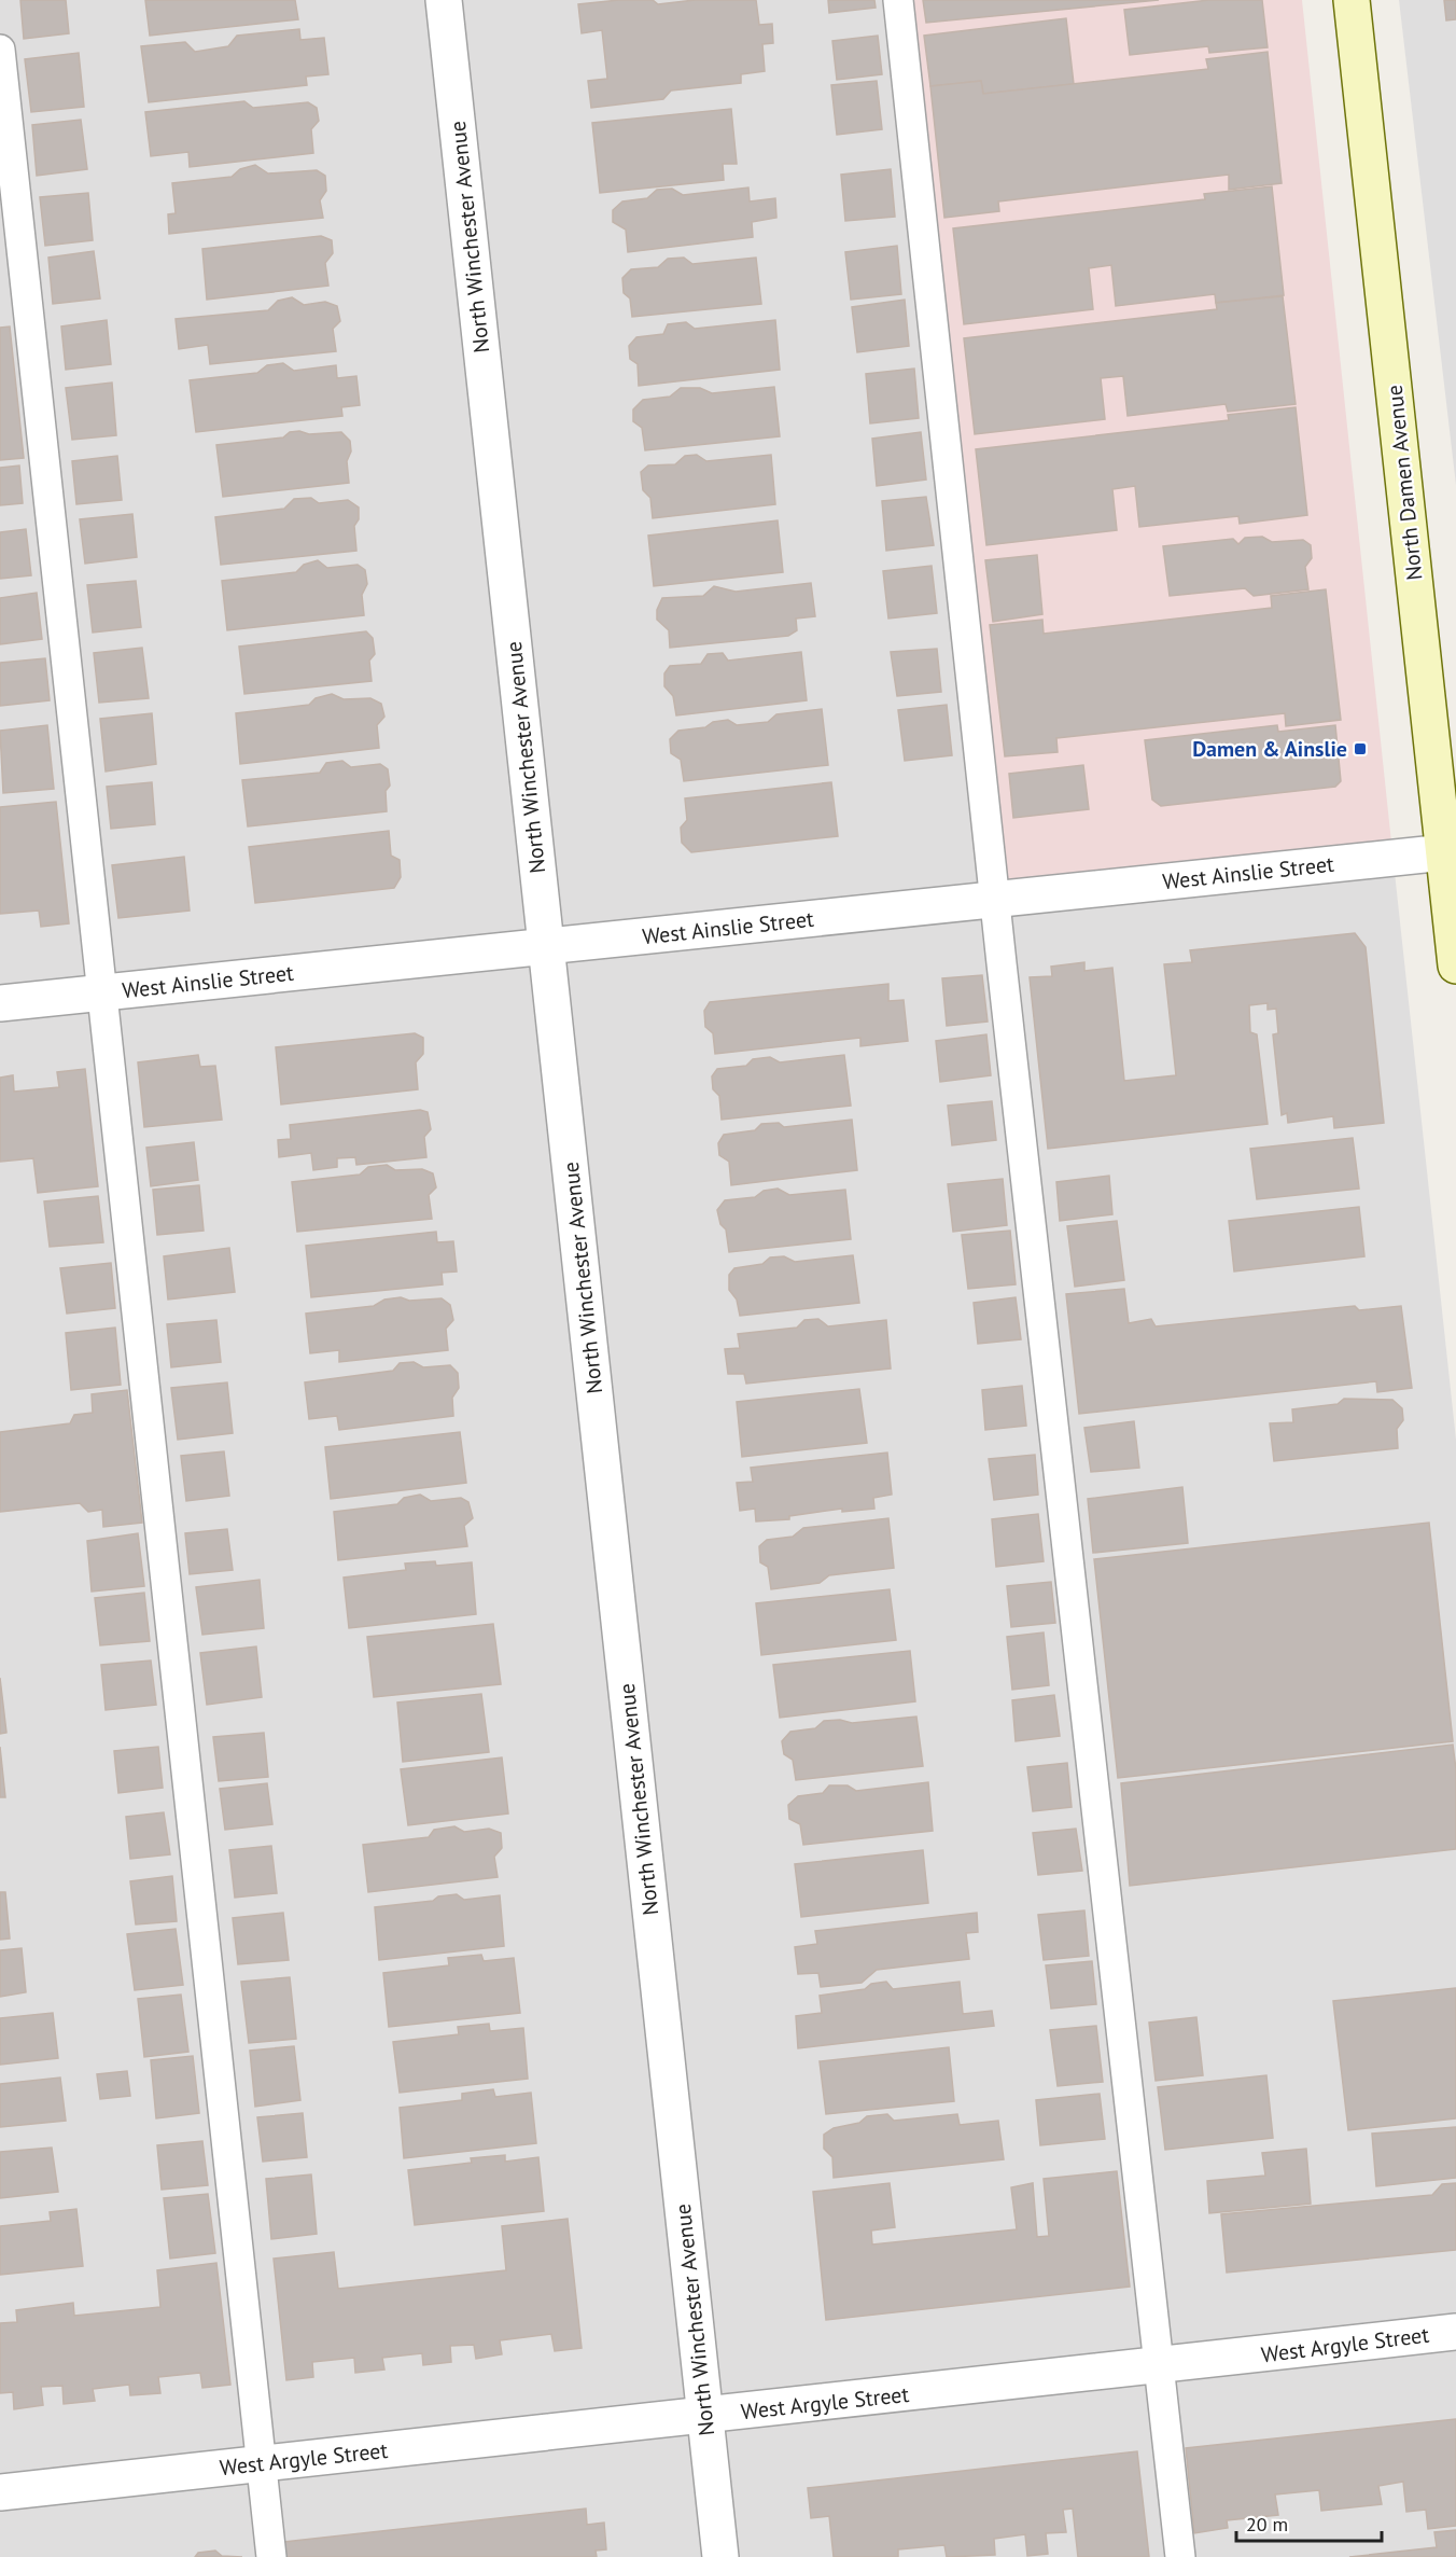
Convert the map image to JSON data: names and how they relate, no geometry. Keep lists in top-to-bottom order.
{
  "streets": {
    "main road": ["North Damen Avenue"],
    "street": ["North Winchester Avenue", "West Ainslie Street", "West Argyle Street"]
  },
  "crossings": [
    ["North Winchester Avenue", "West Ainslie Street"],
    ["North Winchester Avenue", "West Argyle Street"],
    ["North Damen Avenue", "West Ainslie Street"]
  ],
  "places": {
    "transit": ["Damen & Ainslie"]
  },
  "scale_bar": "20 m"
}
